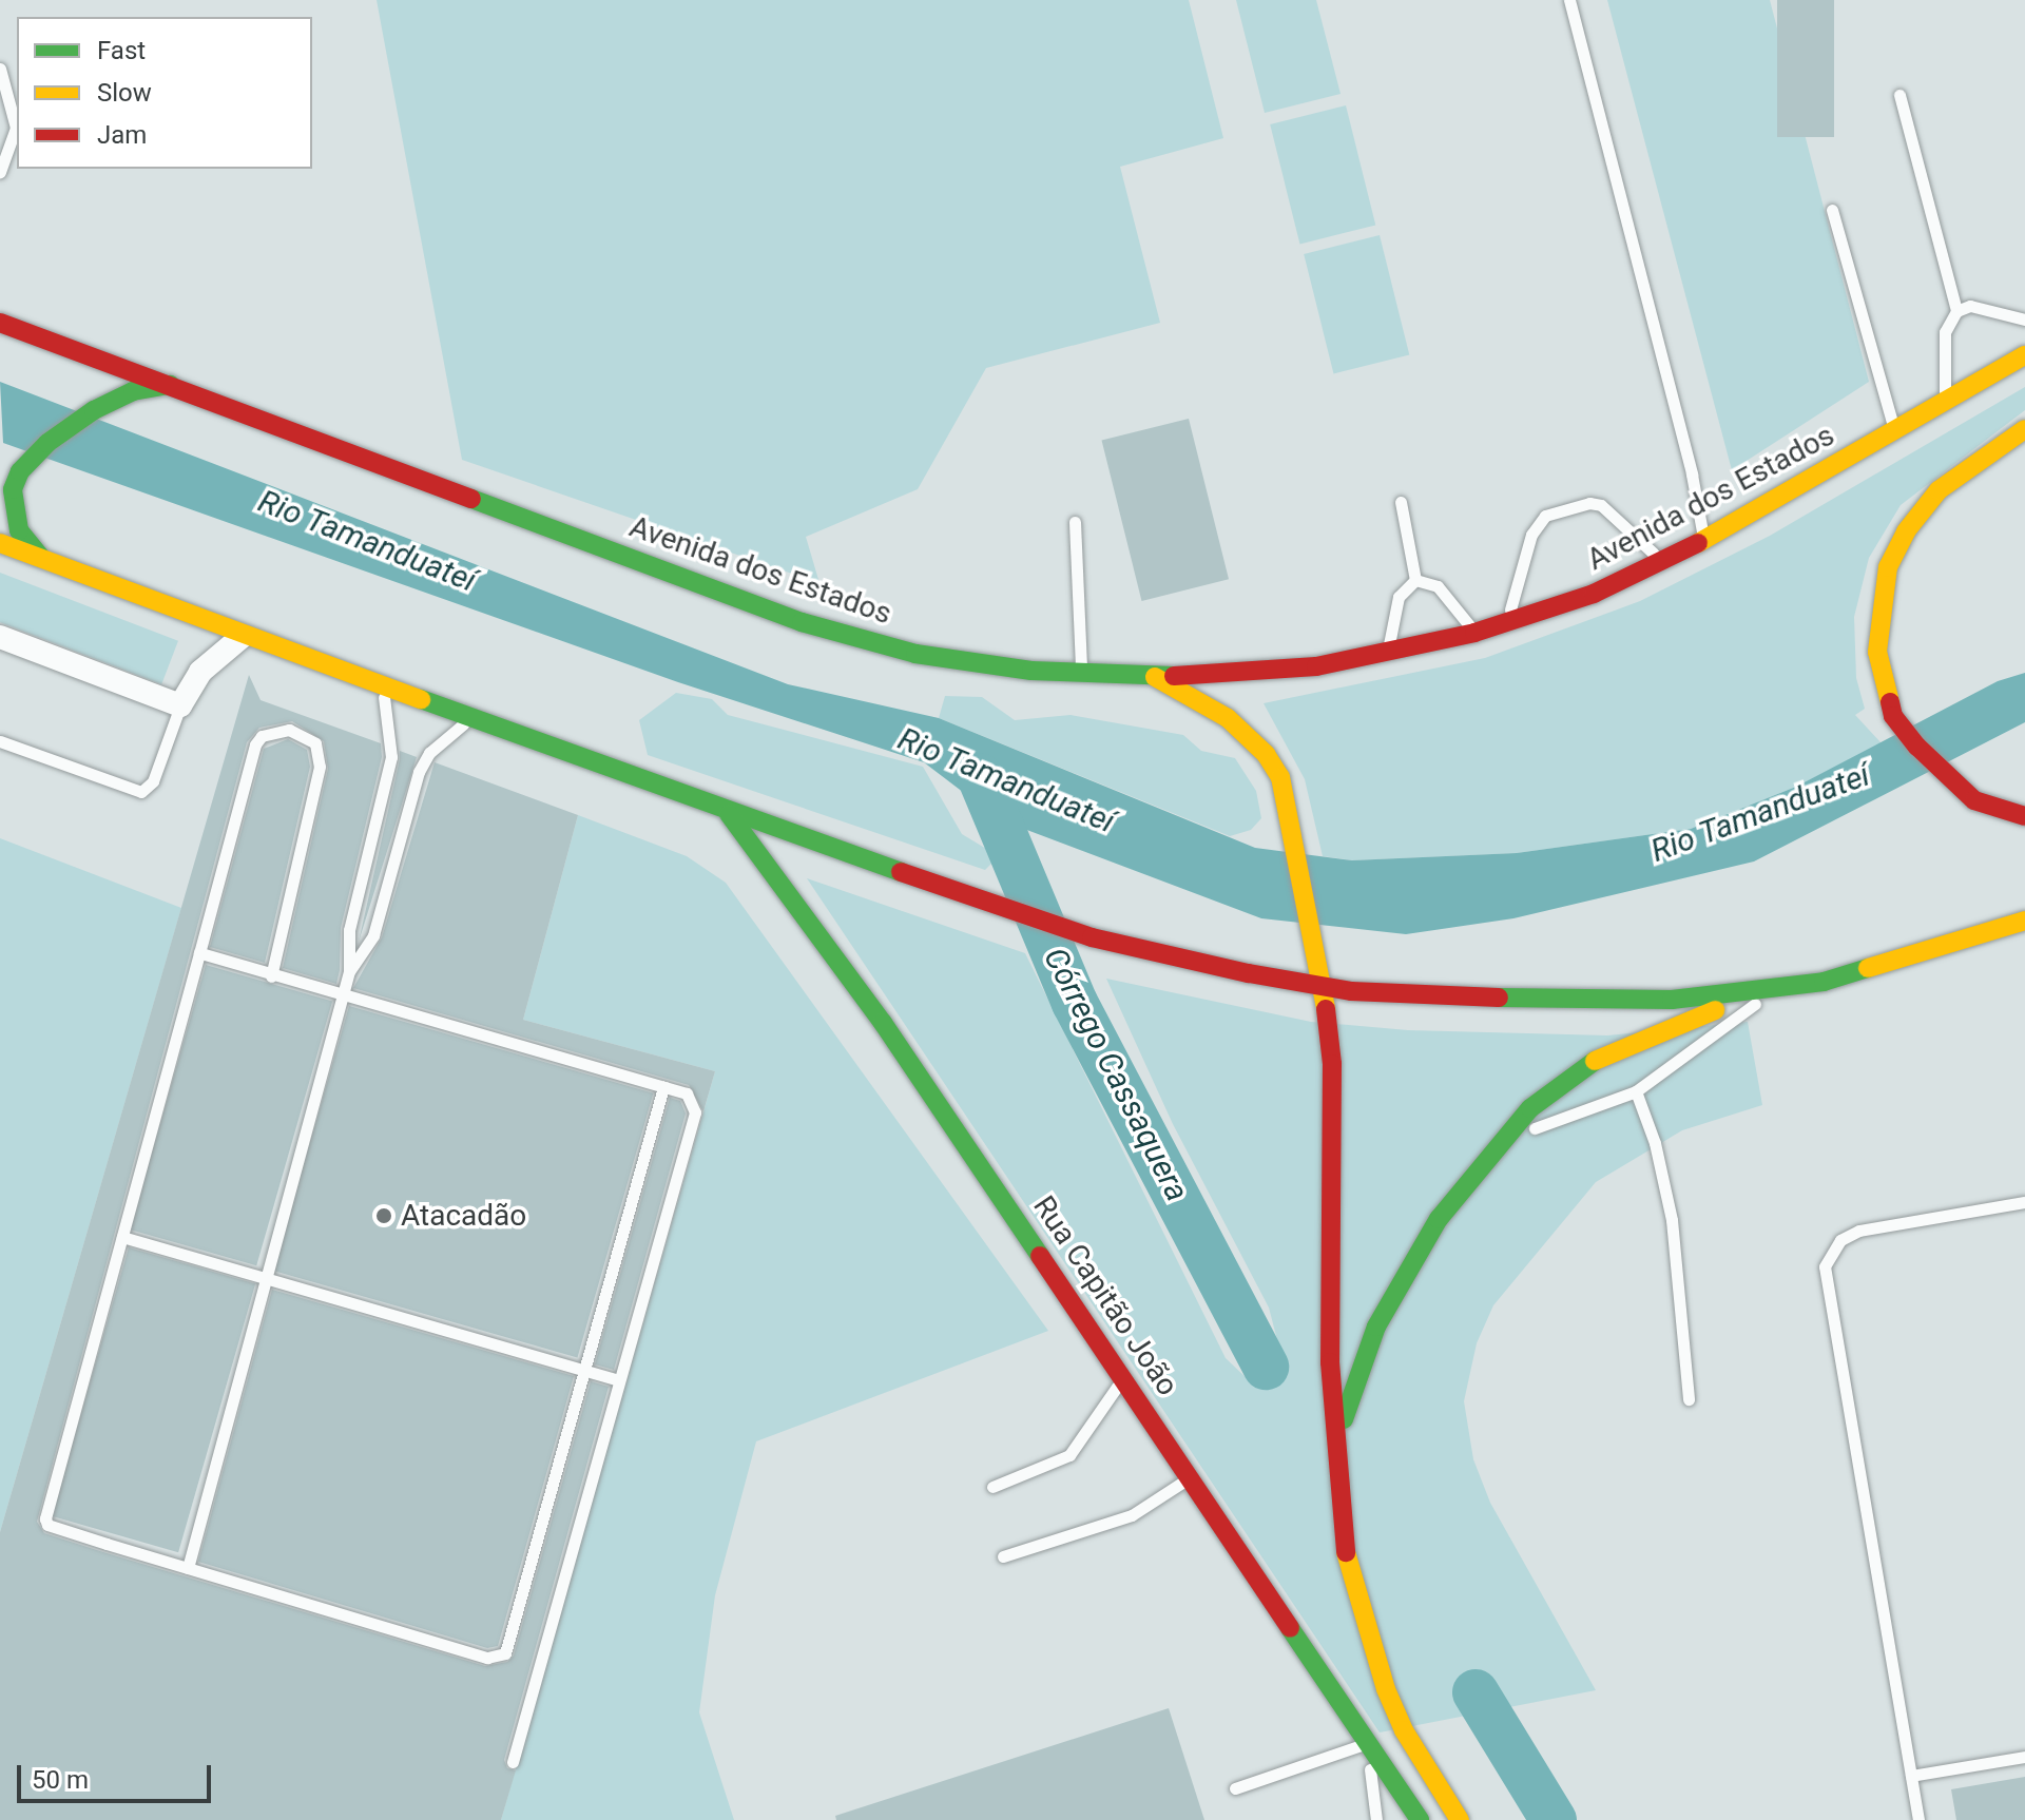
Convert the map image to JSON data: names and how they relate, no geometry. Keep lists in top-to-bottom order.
{
  "streets": {
    "highway": ["Avenida dos Estados", "Rua Capitão João"]
  },
  "water": ["Rio Tamanduateí", "Córrego Cassaquera"],
  "places": ["Atacadão"],
  "legend": ["Fast", "Slow", "Jam"],
  "scale_bar": "50 m"
}
